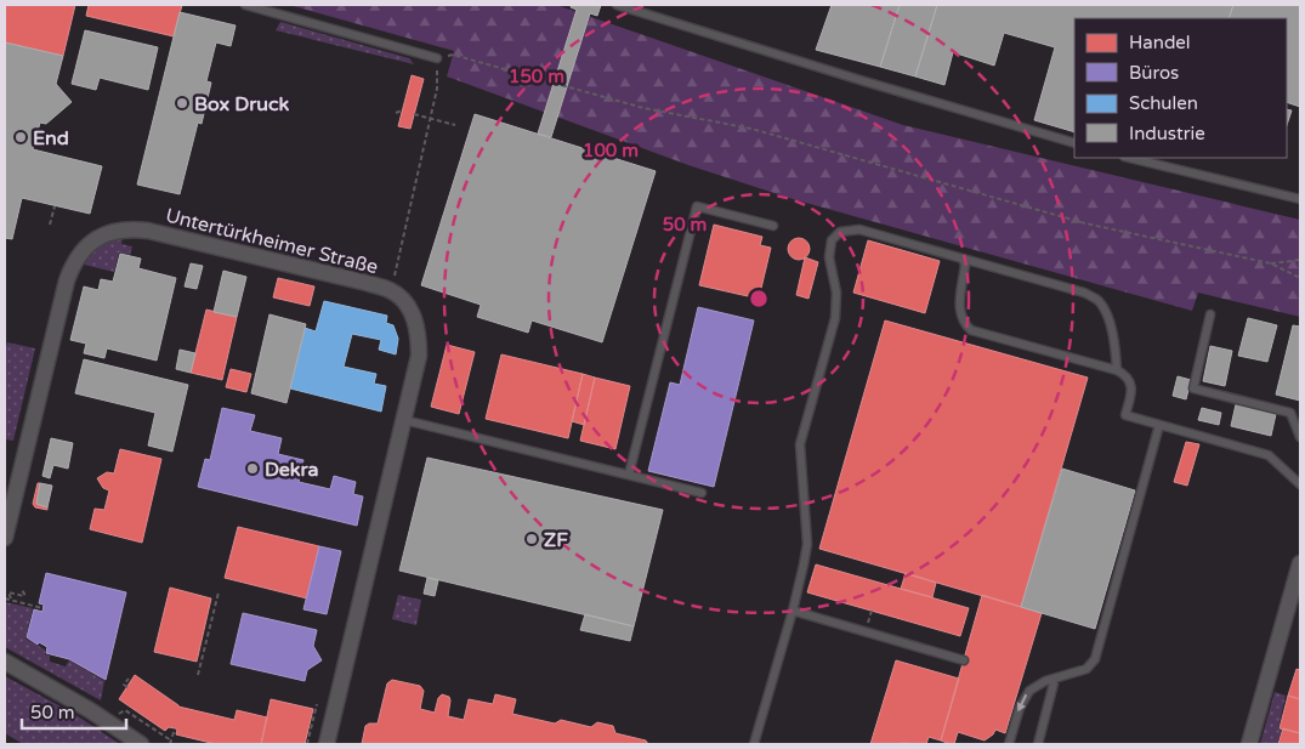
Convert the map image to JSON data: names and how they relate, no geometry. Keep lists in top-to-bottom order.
{
  "streets": {
    "street": ["Untertürkheimer Straße"]
  },
  "places": [
    "Box Druck",
    "End",
    "Dekra",
    "ZF"
  ],
  "legend": [
    "Handel",
    "Büros",
    "Schulen",
    "Industrie"
  ],
  "scale_bar": "50 m",
  "rings": ["150 m", "100 m", "50 m"]
}
